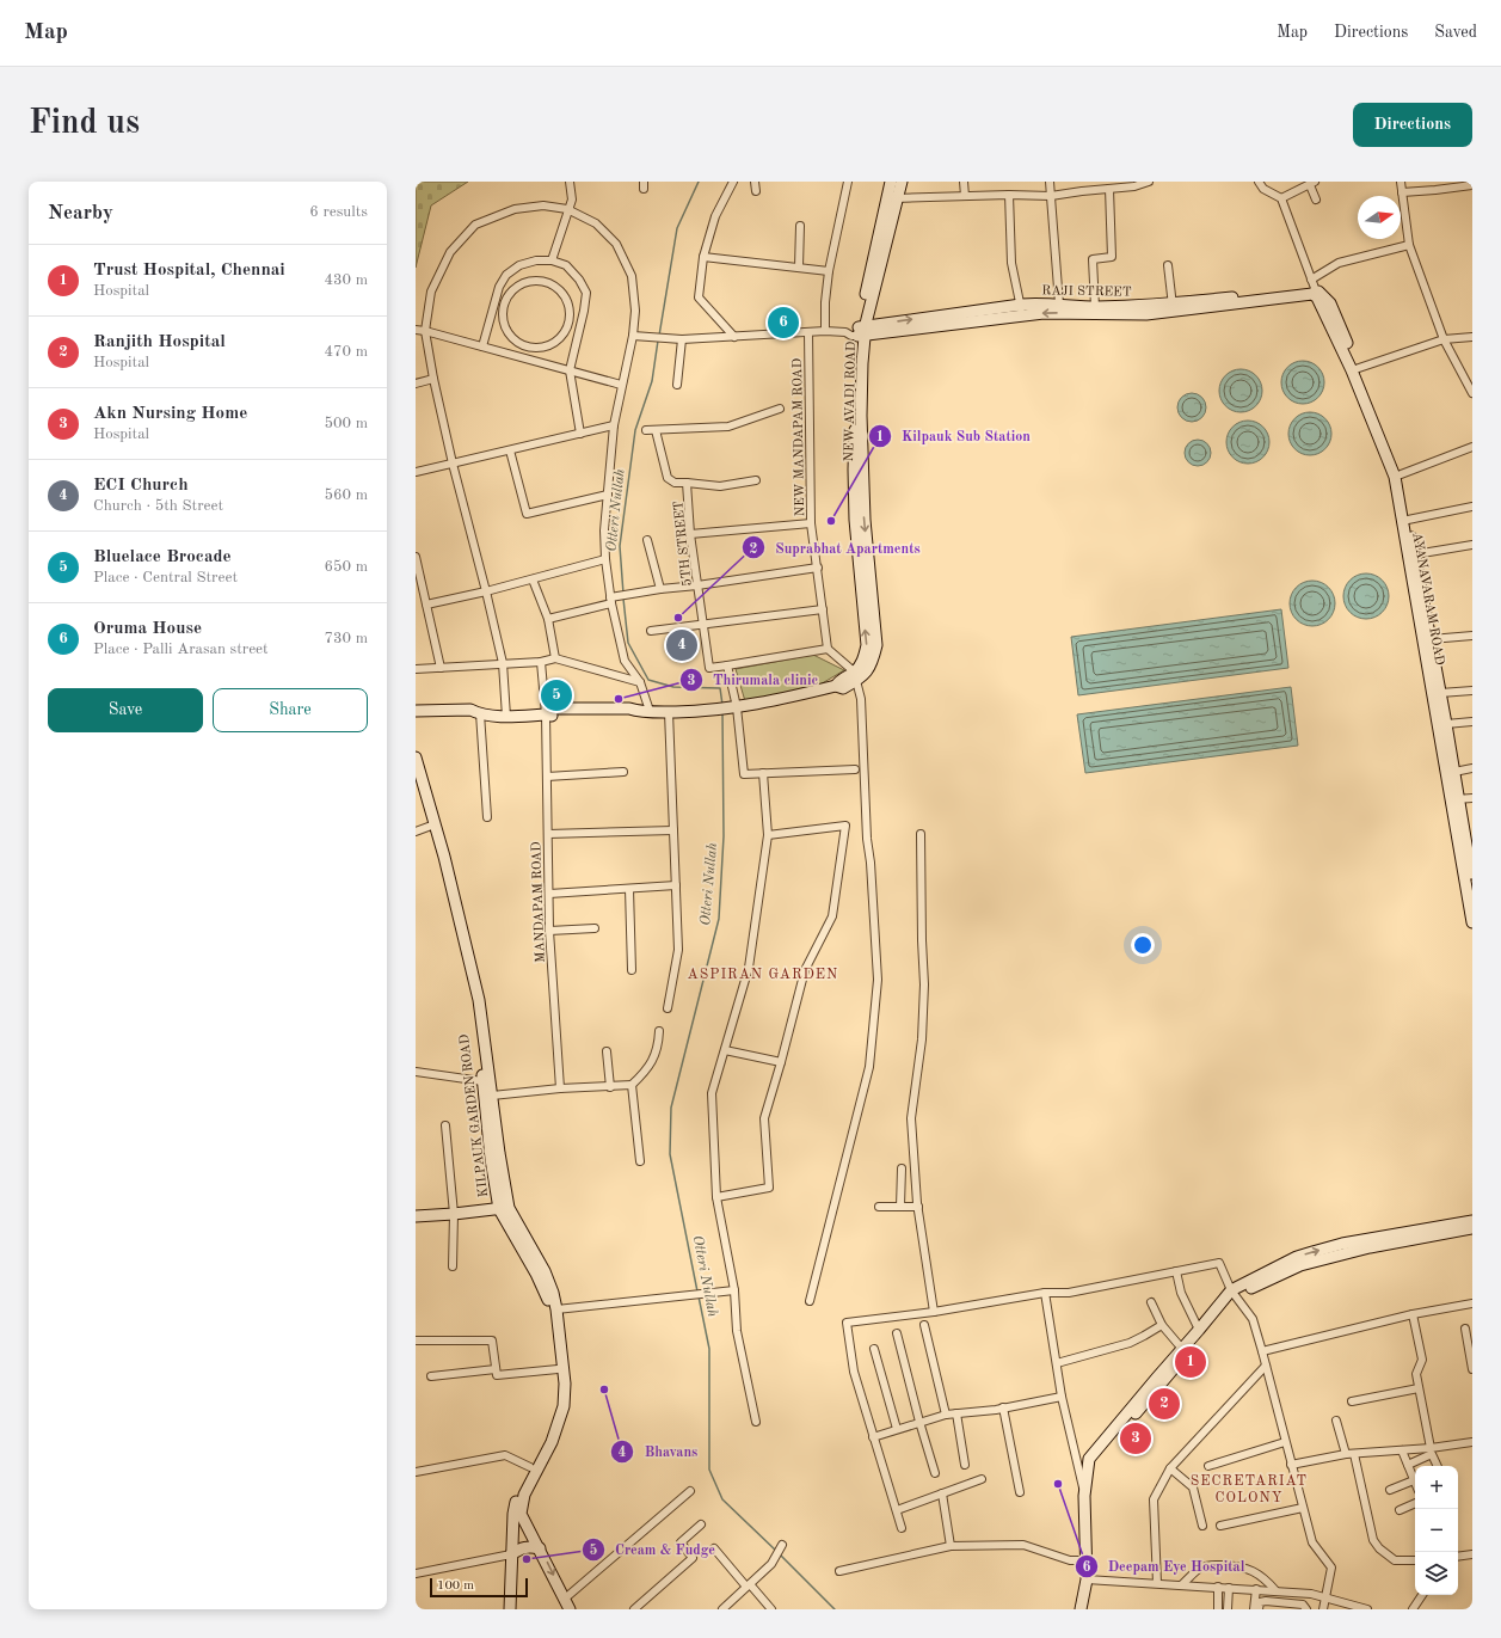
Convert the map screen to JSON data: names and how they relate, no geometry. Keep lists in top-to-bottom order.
{
  "streets": {
    "main road": [
      "RAJI STREET",
      "NEW AVADI ROAD",
      "AYANAVARAM ROAD",
      "KILPAUK GARDEN ROAD"
    ],
    "street": ["NEW MANDAPAM ROAD", "5TH STREET", "MANDAPAM ROAD"]
  },
  "crossings": [
    ["RAJI STREET", "NEW AVADI ROAD"],
    ["RAJI STREET", "AYANAVARAM ROAD"],
    ["NEW AVADI ROAD", "MANDAPAM ROAD"]
  ],
  "districts": ["ASPIRAN GARDEN", "SECRETARIAT COLONY"],
  "water": ["Otteri Nullah"],
  "places": [
    "Kilpauk Sub Station",
    "Suprabhat Apartments",
    "Thirumala clinic",
    "Bhavans",
    "Deepam Eye Hospital",
    "Cream & Fudge"
  ],
  "scale_bar": "100 m",
  "north": "right",
  "page": {
    "header": "Map",
    "nav": ["Map", "Directions", "Saved"],
    "buttons": [
      "Directions",
      ["Save", "Share"]
    ],
    "title": "Find us",
    "heading": ["Nearby", "6 results"],
    "list": [
      {
        "mark": "1",
        "name": "Trust Hospital, Chennai",
        "note": "Hospital",
        "value": "430 m"
      },
      {
        "mark": "2",
        "name": "Ranjith Hospital",
        "note": "Hospital",
        "value": "470 m"
      },
      {
        "mark": "3",
        "name": "Akn Nursing Home",
        "note": "Hospital",
        "value": "500 m"
      },
      {
        "mark": "4",
        "name": "ECI Church",
        "note": "Church · 5th Street",
        "value": "560 m"
      },
      {
        "mark": "5",
        "name": "Bluelace Brocade",
        "note": "Place · Central Street",
        "value": "650 m"
      },
      {
        "mark": "6",
        "name": "Oruma House",
        "note": "Place · Palli Arasan street",
        "value": "730 m"
      }
    ],
    "pins": [
      "6",
      "4",
      "5",
      "1",
      "2",
      "3"
    ],
    "map_buttons": ["+", "−"],
    "scale": "100 m"
  }
}
